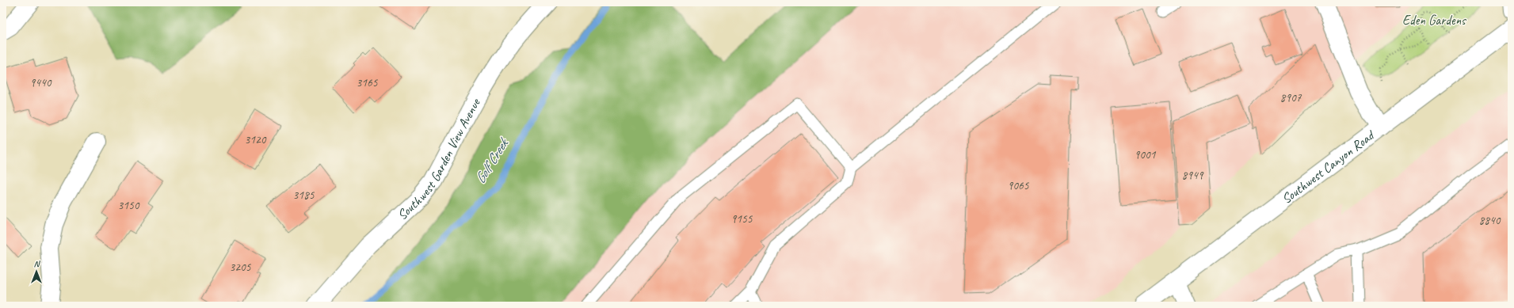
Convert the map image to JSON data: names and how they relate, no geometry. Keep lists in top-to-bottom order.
{
  "streets": {
    "street": ["Southwest Garden View Avenue", "Southwest Canyon Road"]
  },
  "water": ["Golf Creek"],
  "parks": ["Eden Gardens"],
  "house_numbers": [
    "9440",
    "3165",
    "8907",
    "3120",
    "9001",
    "8949",
    "9065",
    "3185",
    "3150",
    "9155",
    "8840",
    "3205"
  ],
  "north": "top"
}
